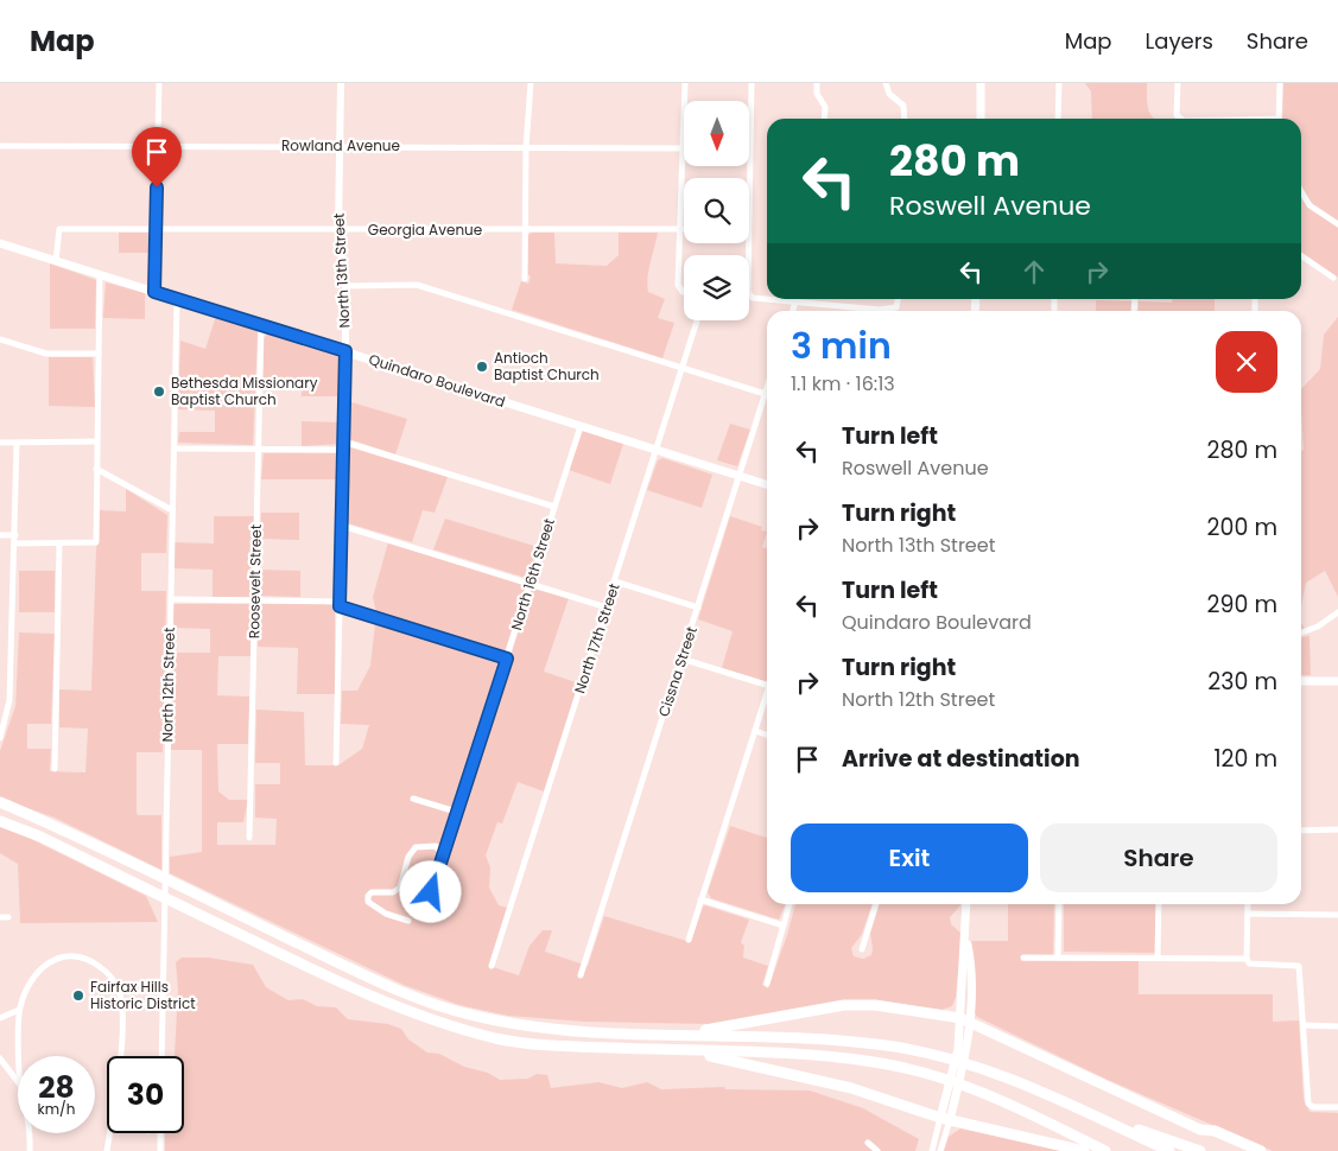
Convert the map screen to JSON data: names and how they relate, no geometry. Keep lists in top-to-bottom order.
{
  "streets": {
    "main road": ["Quindaro Boulevard"],
    "street": [
      "Rowland Avenue",
      "Georgia Avenue",
      "North 13th Street",
      "North 16th Street",
      "Roosevelt Street",
      "North 17th Street",
      "Cissna Street",
      "North 12th Street"
    ]
  },
  "crossings": [
    ["Rowland Avenue", "North 13th Street"],
    ["Georgia Avenue", "North 13th Street"],
    ["Georgia Avenue", "Quindaro Boulevard"],
    ["North 13th Street", "Quindaro Boulevard"],
    ["Quindaro Boulevard", "North 16th Street"],
    ["Quindaro Boulevard", "Roosevelt Street"],
    ["Quindaro Boulevard", "North 17th Street"],
    ["Quindaro Boulevard", "Cissna Street"],
    ["Quindaro Boulevard", "North 12th Street"]
  ],
  "places": ["Antioch Baptist Church", "Bethesda Missionary Baptist Church", "Fairfax Hills Historic District"],
  "north": "bottom",
  "page": {
    "header": "Map",
    "nav": ["Map", "Layers", "Share"],
    "turn": ["280 m", "Roswell Avenue"],
    "heading": ["3 min", "1.1 km · 16:13"],
    "list": [
      {
        "name": "Turn left",
        "note": "Roswell Avenue",
        "value": "280 m"
      },
      {
        "name": "Turn right",
        "note": "North 13th Street",
        "value": "200 m"
      },
      {
        "name": "Turn left",
        "note": "Quindaro Boulevard",
        "value": "290 m"
      },
      {
        "name": "Turn right",
        "note": "North 12th Street",
        "value": "230 m"
      },
      {
        "name": "Arrive at destination",
        "value": "120 m"
      }
    ],
    "buttons": ["Exit", "Share"],
    "speed": "28 km/h",
    "limit": "30"
  }
}
